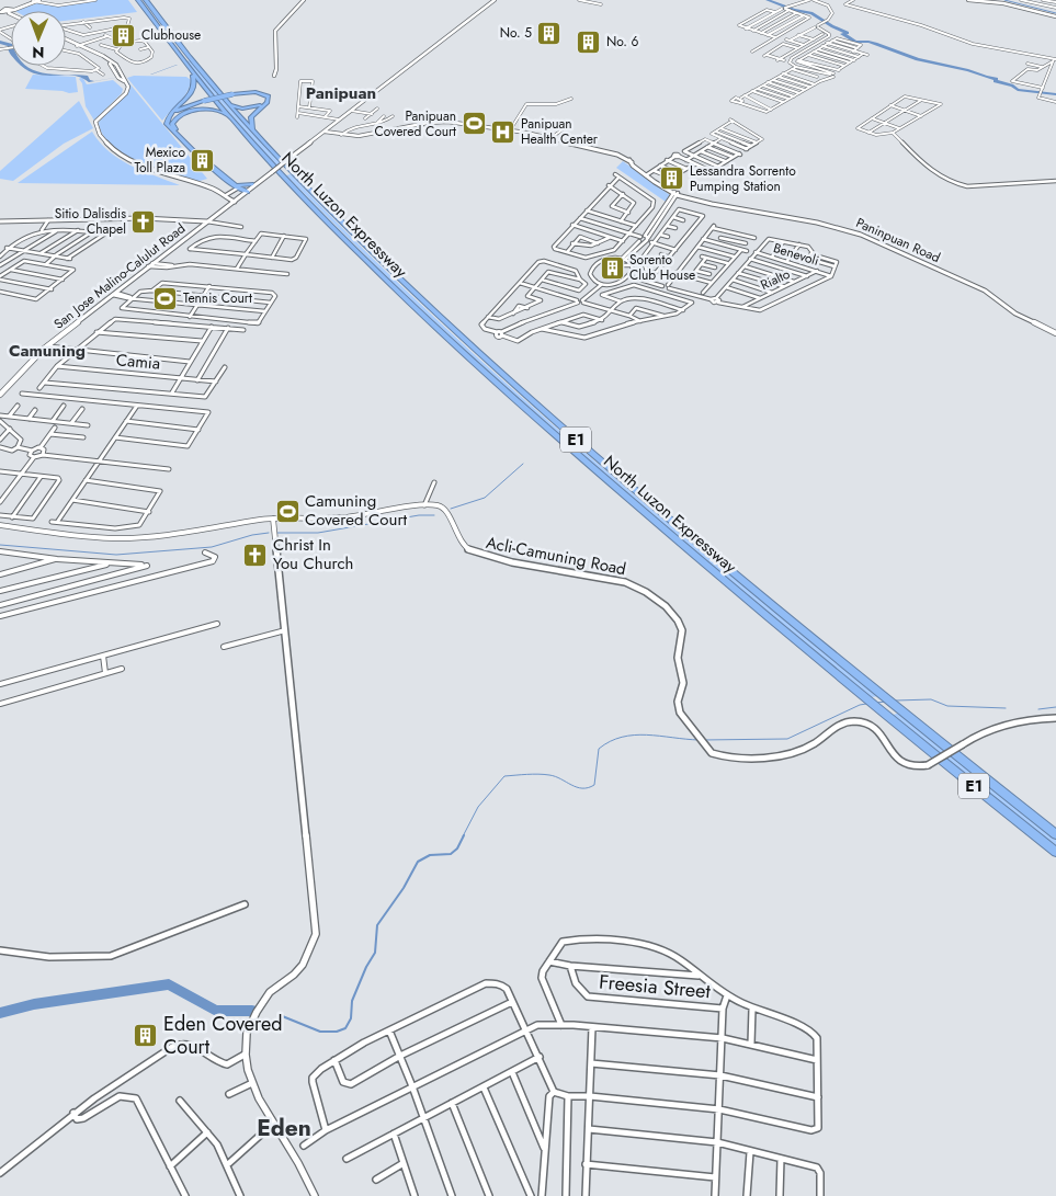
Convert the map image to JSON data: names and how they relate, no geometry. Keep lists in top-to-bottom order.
{
  "streets": {
    "highway": ["North Luzon Expressway", "E1"],
    "main road": ["Paninpuan Road", "San Jose Malino-Calulut Road"],
    "street": [
      "Benevoli",
      "Rialto",
      "Camia",
      "Acli-Camuning Road",
      "Freesia Street"
    ]
  },
  "crossings": [
    ["Benevoli", "Rialto"]
  ],
  "districts": ["Panipuan", "Camuning", "Eden"],
  "places": {
    "building": [
      "No. 5",
      "Clubhouse",
      "No. 6",
      "Mexico Toll Plaza",
      "Lessandra Sorrento Pumping Station",
      "Sorento Club House",
      "Eden Covered Court"
    ],
    "sports": ["Panipuan Covered Court", "Tennis Court", "Camuning Covered Court"],
    "hospital": ["Panipuan Health Center"],
    "church": ["Sitio Dalisdis Chapel", "Christ In You Church"]
  },
  "north": "bottom"
}
